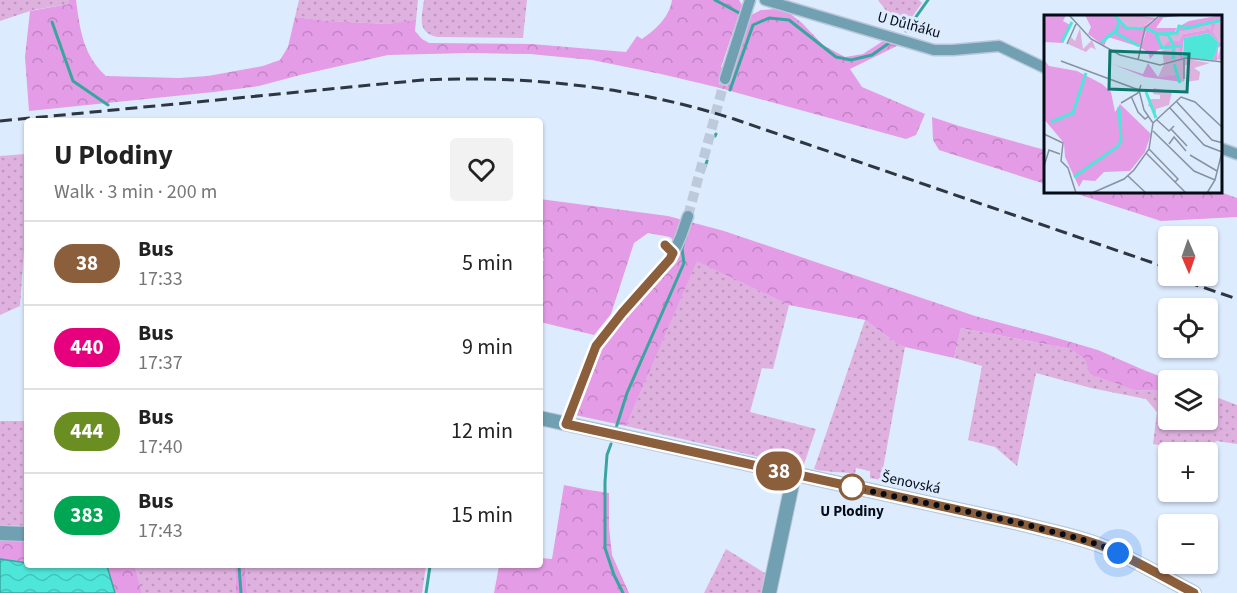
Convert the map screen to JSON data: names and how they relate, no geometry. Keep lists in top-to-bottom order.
{
  "streets": {
    "street": ["U Důlňáku", "Šenovská"]
  },
  "places": ["U Plodiny"],
  "lines": ["bus line 38"],
  "north": "bottom",
  "page": {
    "on_map": "38",
    "heading": ["U Plodiny", "Walk · 3 min · 200 m"],
    "list": [
      {
        "mark": "38",
        "name": "Bus",
        "note": "17:33",
        "value": "5 min"
      },
      {
        "mark": "440",
        "name": "Bus",
        "note": "17:37",
        "value": "9 min"
      },
      {
        "mark": "444",
        "name": "Bus",
        "note": "17:40",
        "value": "12 min"
      },
      {
        "mark": "383",
        "name": "Bus",
        "note": "17:43",
        "value": "15 min"
      }
    ],
    "map_buttons": ["+", "−"]
  }
}
